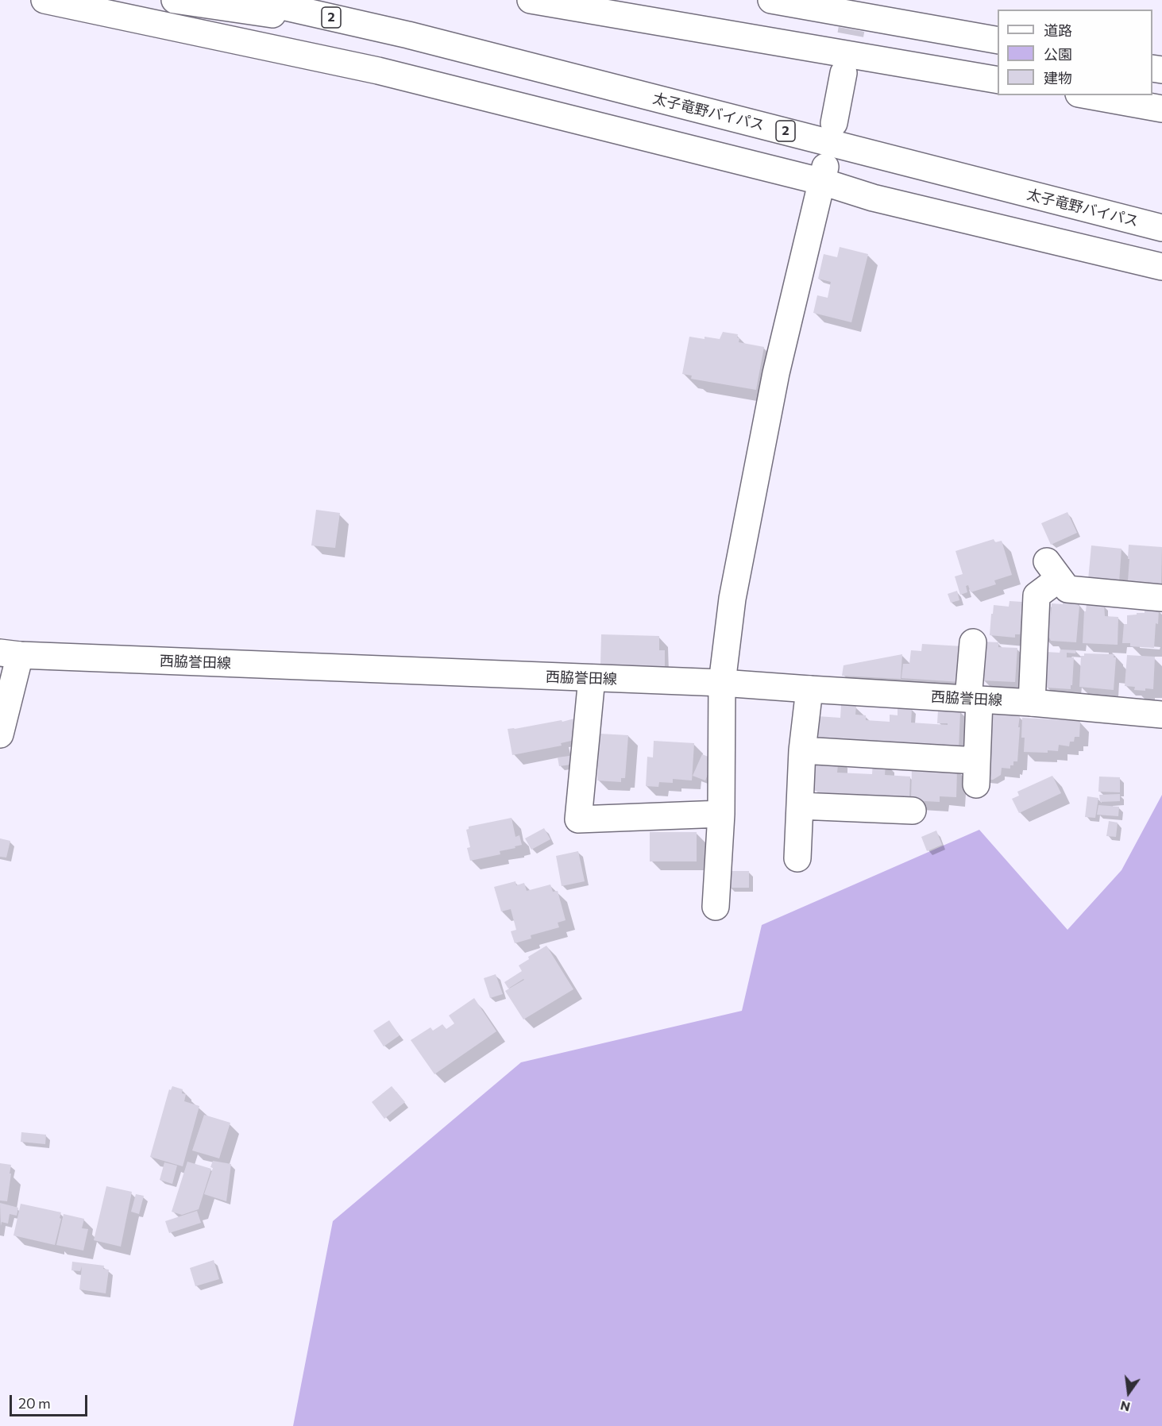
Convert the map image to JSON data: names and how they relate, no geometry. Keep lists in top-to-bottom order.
{
  "streets": {
    "main road": ["2", "太子竜野バイパス", "西脇誉田線"]
  },
  "legend": ["道路", "公園", "建物"],
  "scale_bar": "20 m",
  "north": "bottom"
}
